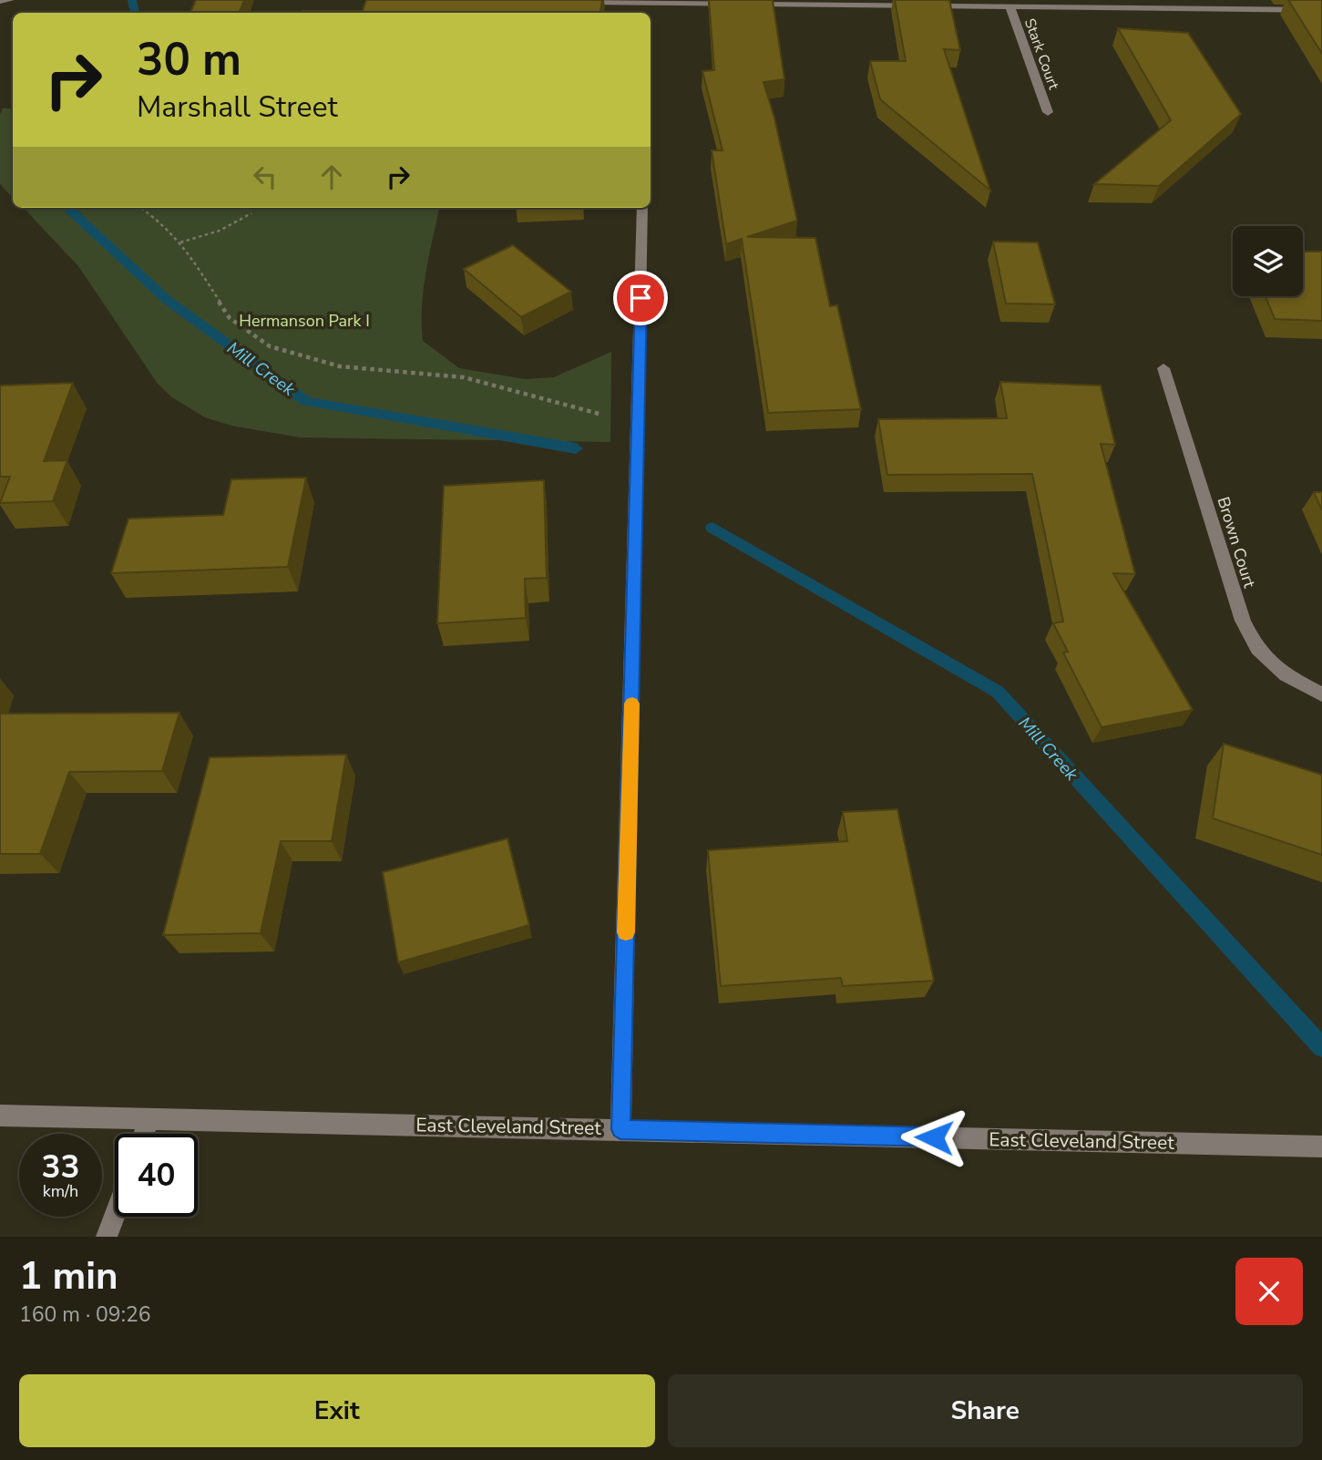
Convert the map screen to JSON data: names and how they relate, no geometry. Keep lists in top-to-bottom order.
{
  "streets": {
    "street": ["Stark Court", "Brown Court", "East Cleveland Street"]
  },
  "water": ["Mill Creek"],
  "parks": ["Hermanson Park I"],
  "page": {
    "turn": ["30 m", "Marshall Street"],
    "speed": "33 km/h",
    "limit": "40",
    "heading": ["1 min", "160 m · 09:26"],
    "buttons": ["Exit", "Share"]
  }
}
